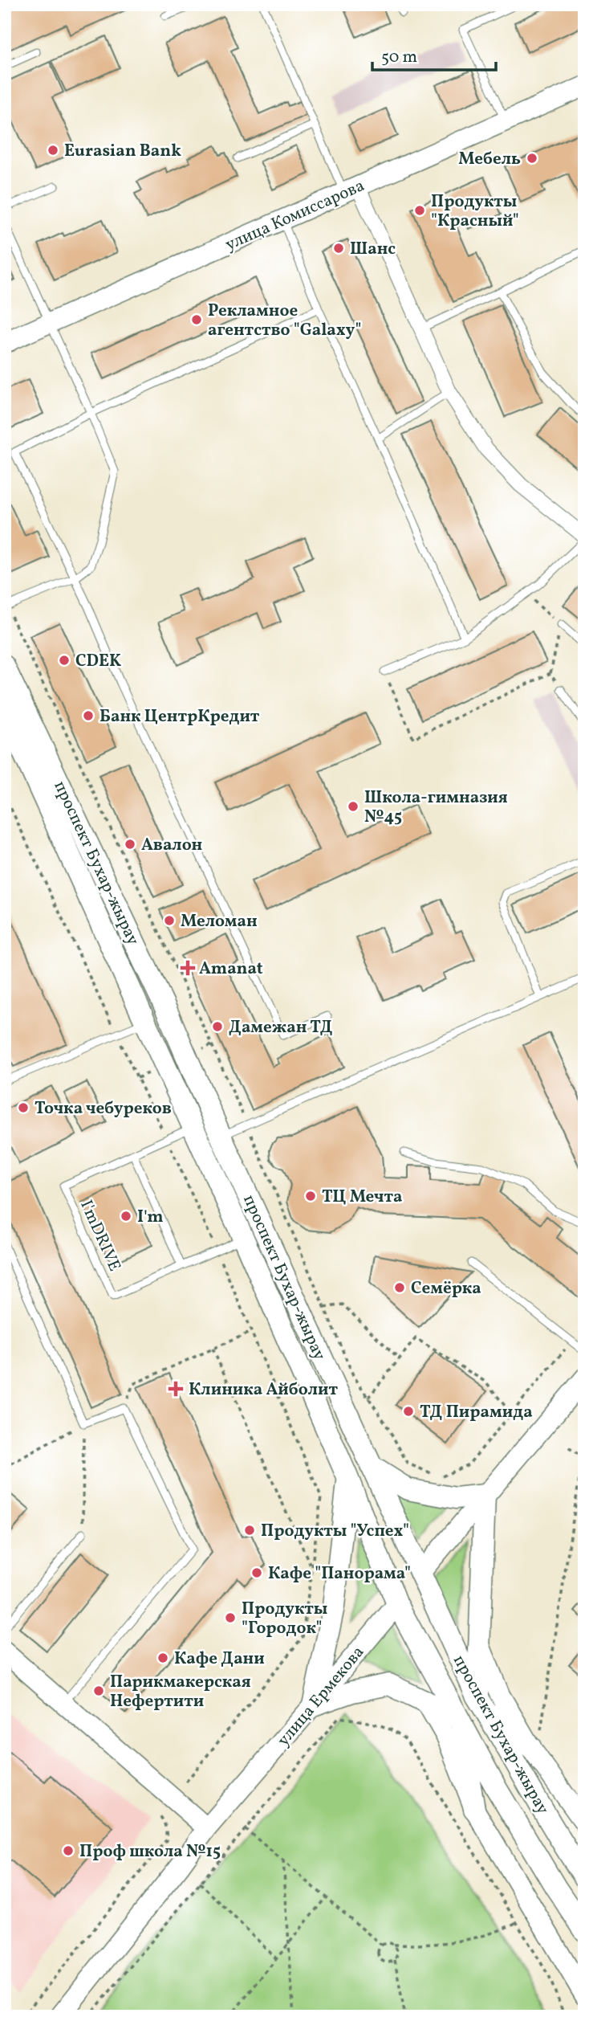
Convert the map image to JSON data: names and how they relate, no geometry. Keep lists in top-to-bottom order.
{
  "streets": {
    "main road": ["проспект Бухар-жырау", "улица Ермекова"],
    "street": ["улица Комиссарова"],
    "lane": ["I'mDRIVE"]
  },
  "crossings": [
    ["проспект Бухар-жырау", "I'mDRIVE"],
    ["проспект Бухар-жырау", "улица Ермекова"]
  ],
  "places": {
    "other": [
      "Eurasian Bank",
      "Мебель",
      "Продукты \"Красный\"",
      "Шанс",
      "Рекламное агентство \"Galaxy\"",
      "CDEK",
      "Банк ЦентрКредит",
      "Школа-гимназия №45",
      "Авалон",
      "Меломан",
      "Дамежан ТД",
      "Точка чебуреков",
      "ТЦ Мечта",
      "I'm",
      "Семёрка",
      "ТД Пирамида",
      "Продукты \"Успех\"",
      "Кафе \"Панорама\"",
      "Продукты \"Городок\"",
      "Кафе Дани",
      "Парикмакерская Нефертити",
      "Проф школа №15"
    ],
    "health": ["Amanat", "Клиника Айболит"]
  },
  "scale_bar": "50 m"
}
